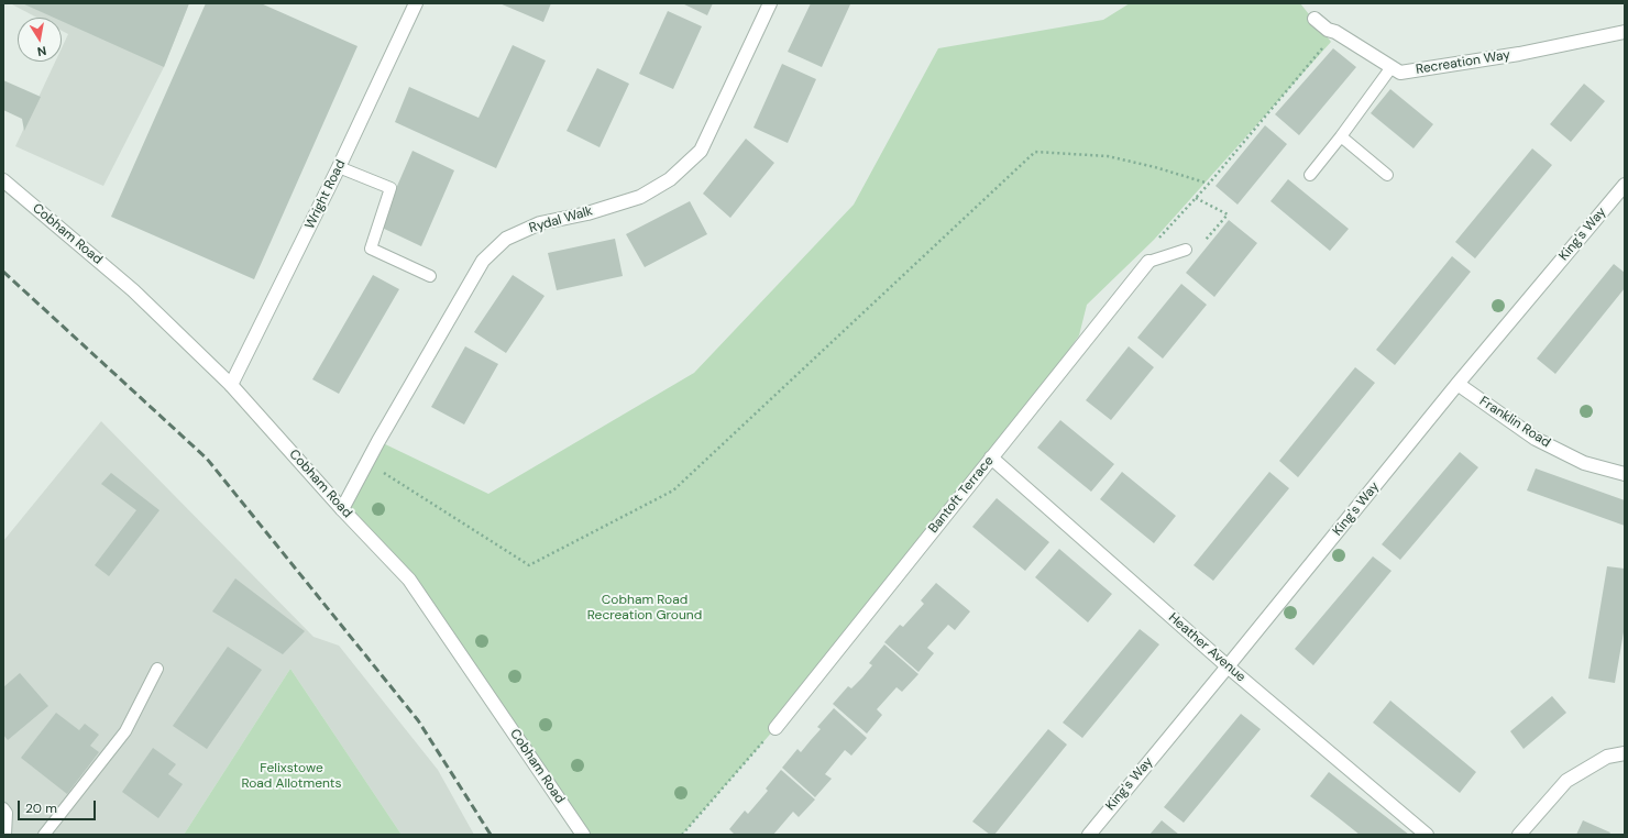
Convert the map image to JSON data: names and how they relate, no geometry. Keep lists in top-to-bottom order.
{
  "streets": {
    "street": [
      "Recreation Way",
      "Wright Road",
      "Rydal Walk",
      "Cobham Road",
      "King's Way",
      "Franklin Road",
      "Bantoft Terrace",
      "Heather Avenue"
    ]
  },
  "crossings": [
    ["Wright Road", "Cobham Road"],
    ["Rydal Walk", "Cobham Road"],
    ["King's Way", "Franklin Road"],
    ["King's Way", "Heather Avenue"],
    ["Bantoft Terrace", "Heather Avenue"]
  ],
  "parks": ["Cobham Road Recreation Ground", "Felixstowe Road Allotments"],
  "scale_bar": "20 m",
  "north": "bottom"
}
